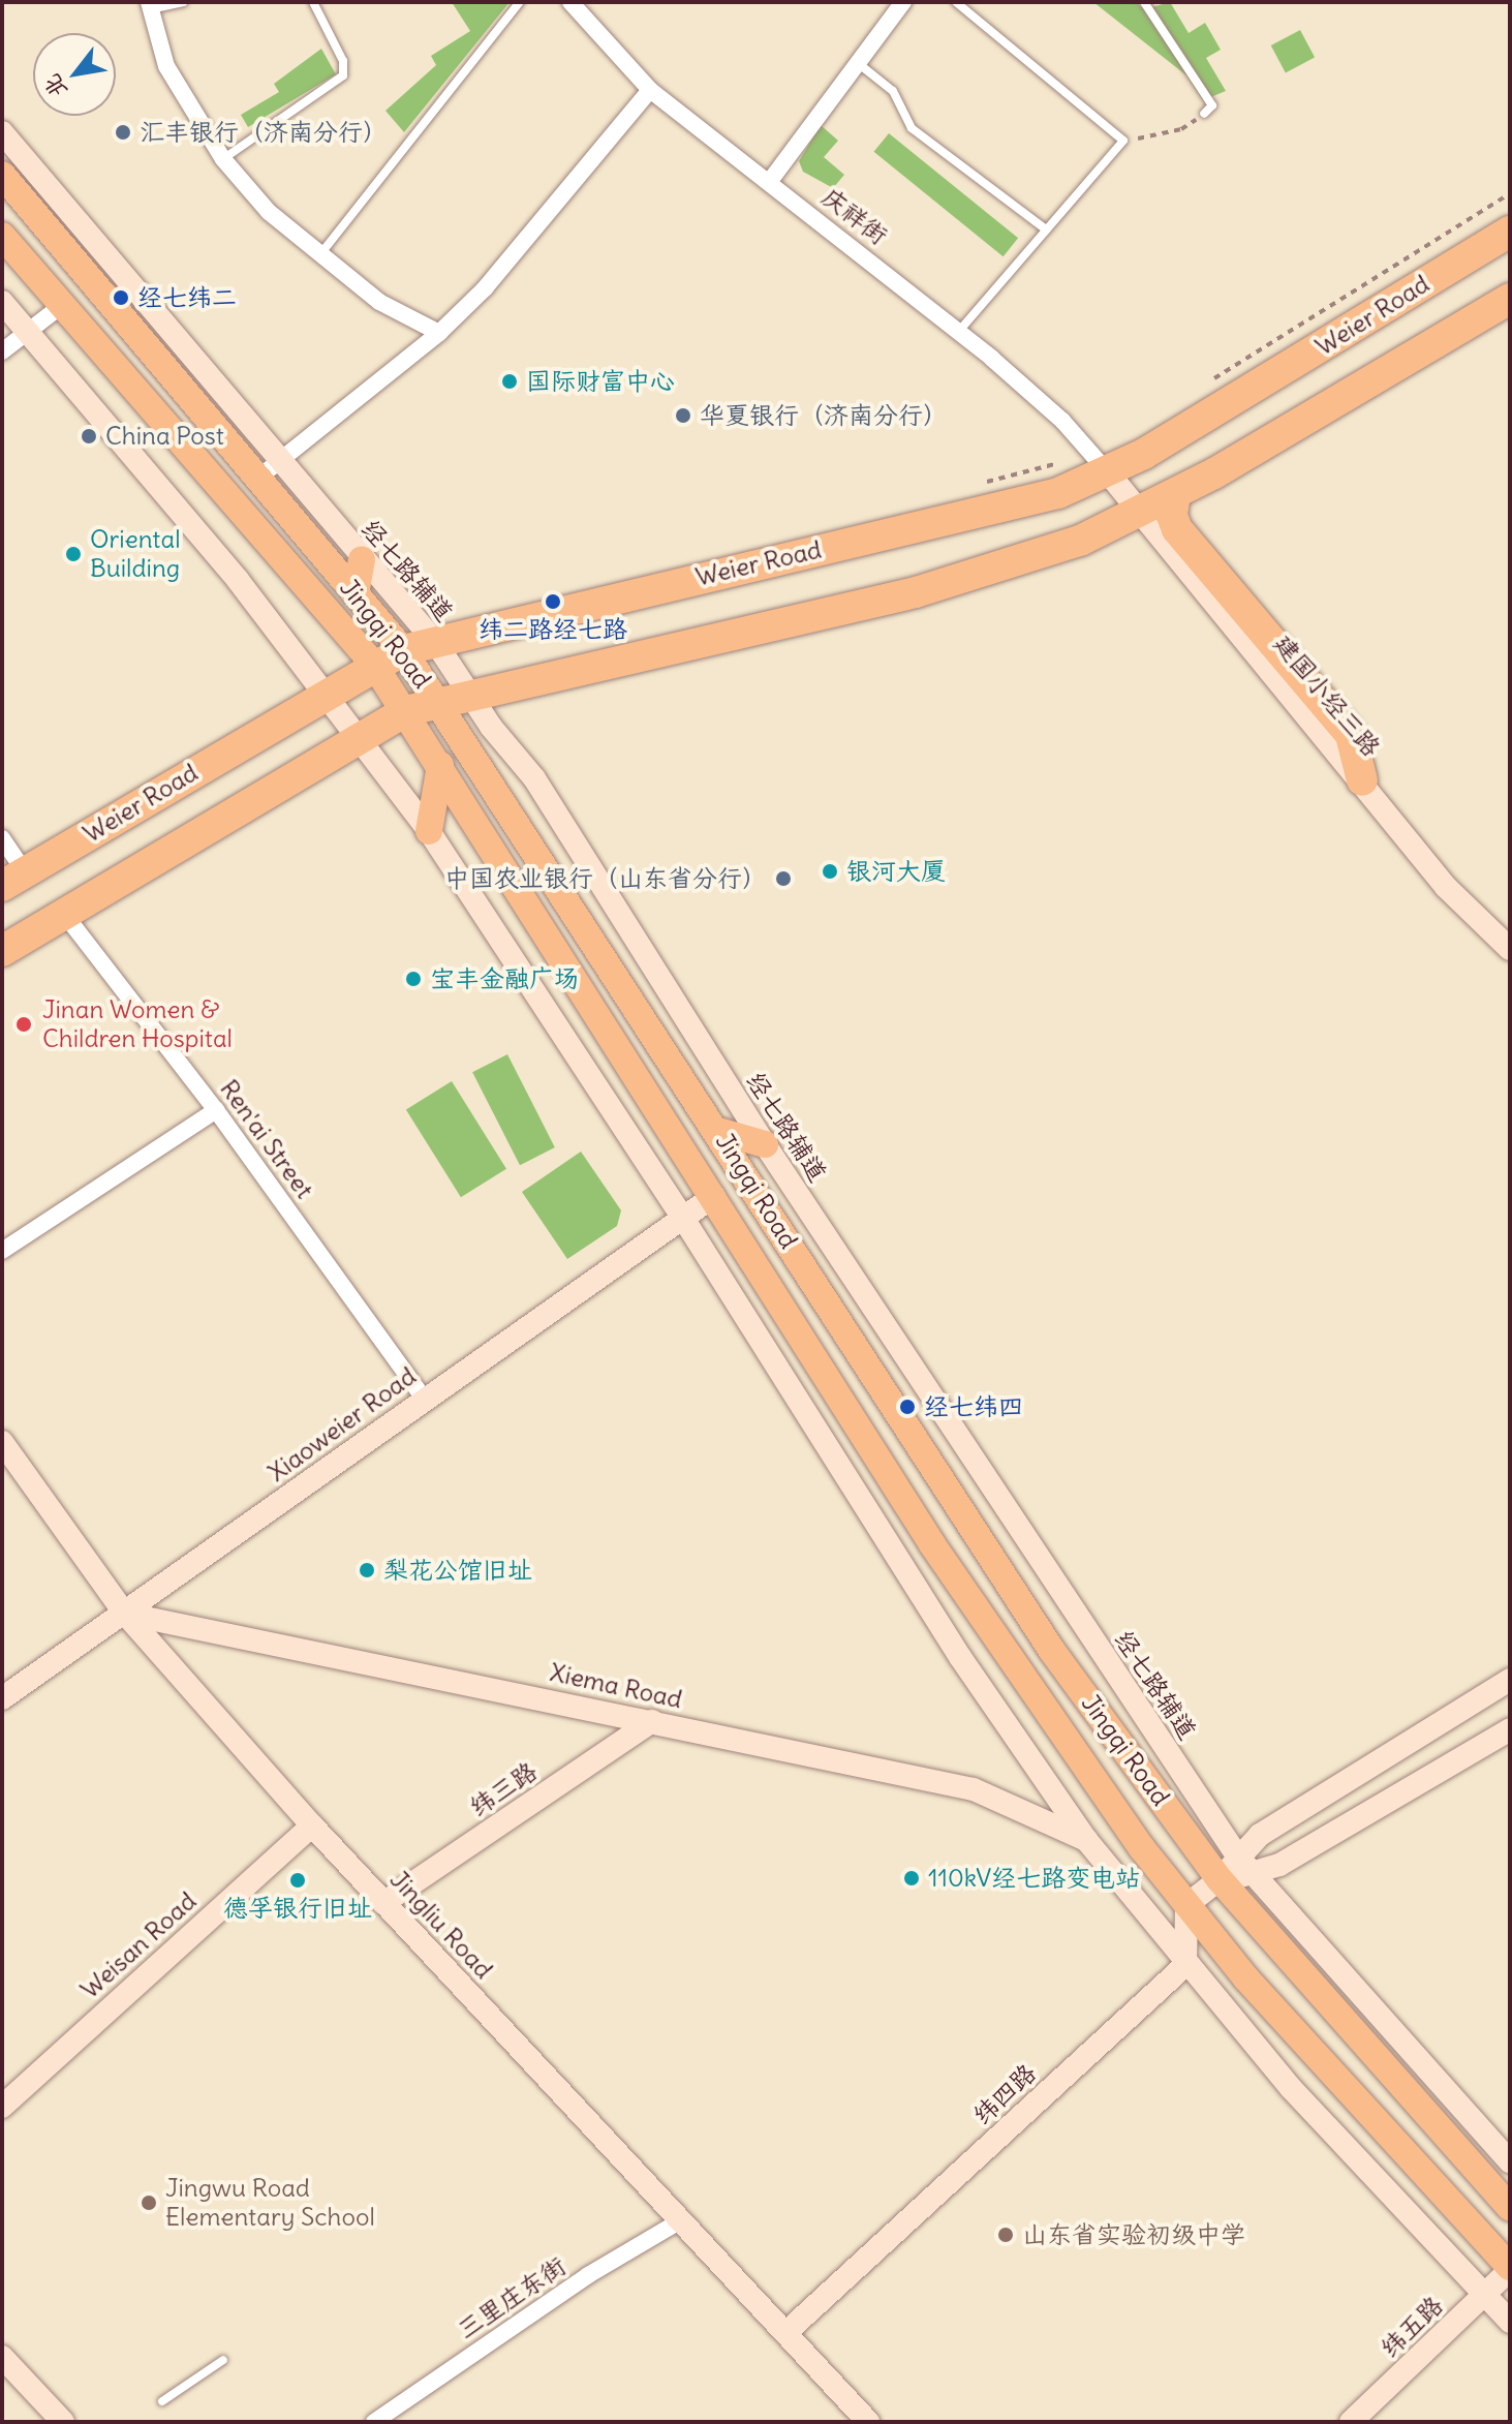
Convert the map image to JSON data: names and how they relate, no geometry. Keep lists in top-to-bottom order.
{
  "streets": {
    "highway": ["Weier Road"],
    "main road": ["Jingqi Road"],
    "street": [
      "庆祥街",
      "经七路辅道",
      "建国小经三路",
      "Ren'ai Street",
      "Xiaoweier Road",
      "Xiema Road",
      "纬三路",
      "Jingliu Road",
      "Weisan Road",
      "纬四路",
      "三里庄东街",
      "纬五路"
    ]
  },
  "crossings": [
    ["庆祥街", "Weier Road"],
    ["庆祥街", "建国小经三路"],
    ["Weier Road", "经七路辅道"],
    ["Weier Road", "Jingqi Road"],
    ["Weier Road", "建国小经三路"],
    ["经七路辅道", "Jingqi Road"],
    ["Jingqi Road", "Xiaoweier Road"],
    ["Jingqi Road", "纬五路"],
    ["Ren'ai Street", "Xiaoweier Road"],
    ["Xiaoweier Road", "Xiema Road"],
    ["Xiaoweier Road", "Jingliu Road"],
    ["Xiema Road", "纬三路"],
    ["Xiema Road", "Jingliu Road"],
    ["纬三路", "Jingliu Road"],
    ["Jingliu Road", "Weisan Road"],
    ["Jingliu Road", "纬四路"],
    ["Jingliu Road", "三里庄东街"]
  ],
  "places": [
    "汇丰银行（济南分行）",
    "经七纬二",
    "国际财富中心",
    "华夏银行（济南分行）",
    "China Post",
    "Oriental Building",
    "纬二路经七路",
    "银河大厦",
    "中国农业银行（山东省分行）",
    "宝丰金融广场",
    "Jinan Women & Children Hospital",
    "经七纬四",
    "梨花公馆旧址",
    "110kV经七路变电站",
    "德孚银行旧址",
    "Jingwu Road Elementary School",
    "山东省实验初级中学"
  ],
  "north": "bottom left"
}
